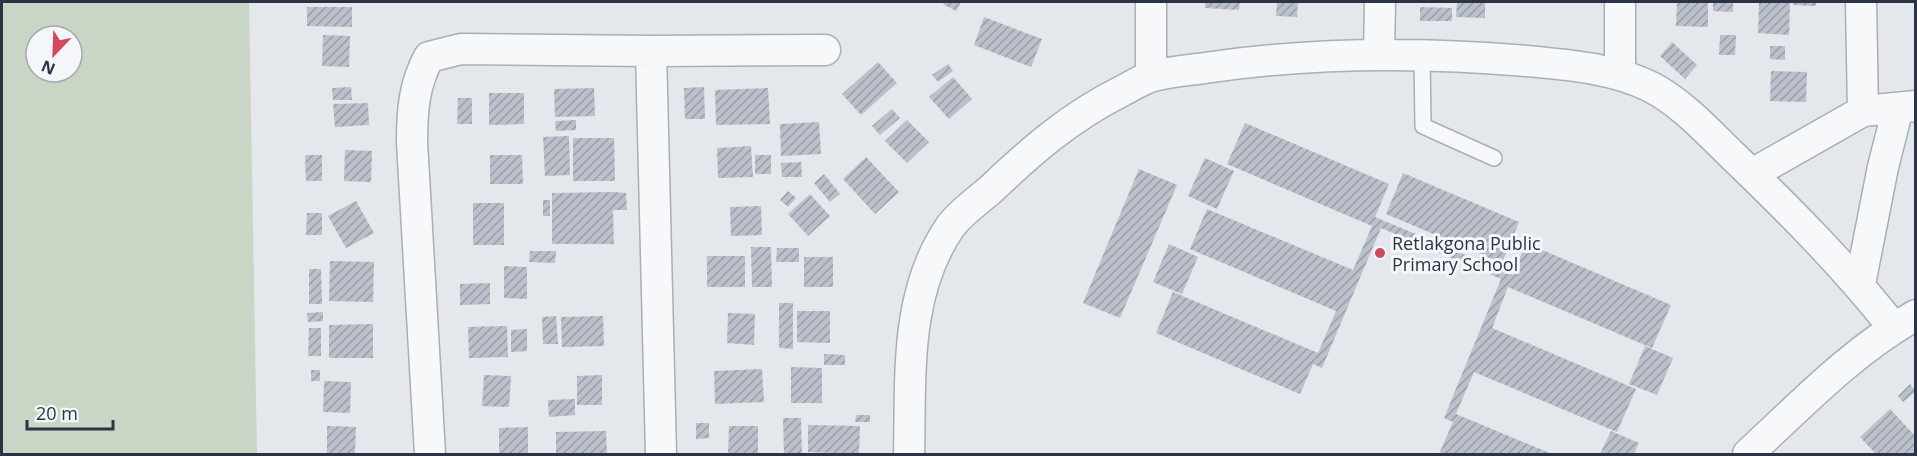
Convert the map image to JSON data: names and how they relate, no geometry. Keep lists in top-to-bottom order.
{
  "places": ["Retlakgona Public Primary School"],
  "scale_bar": "20 m",
  "north": "bottom left"
}
